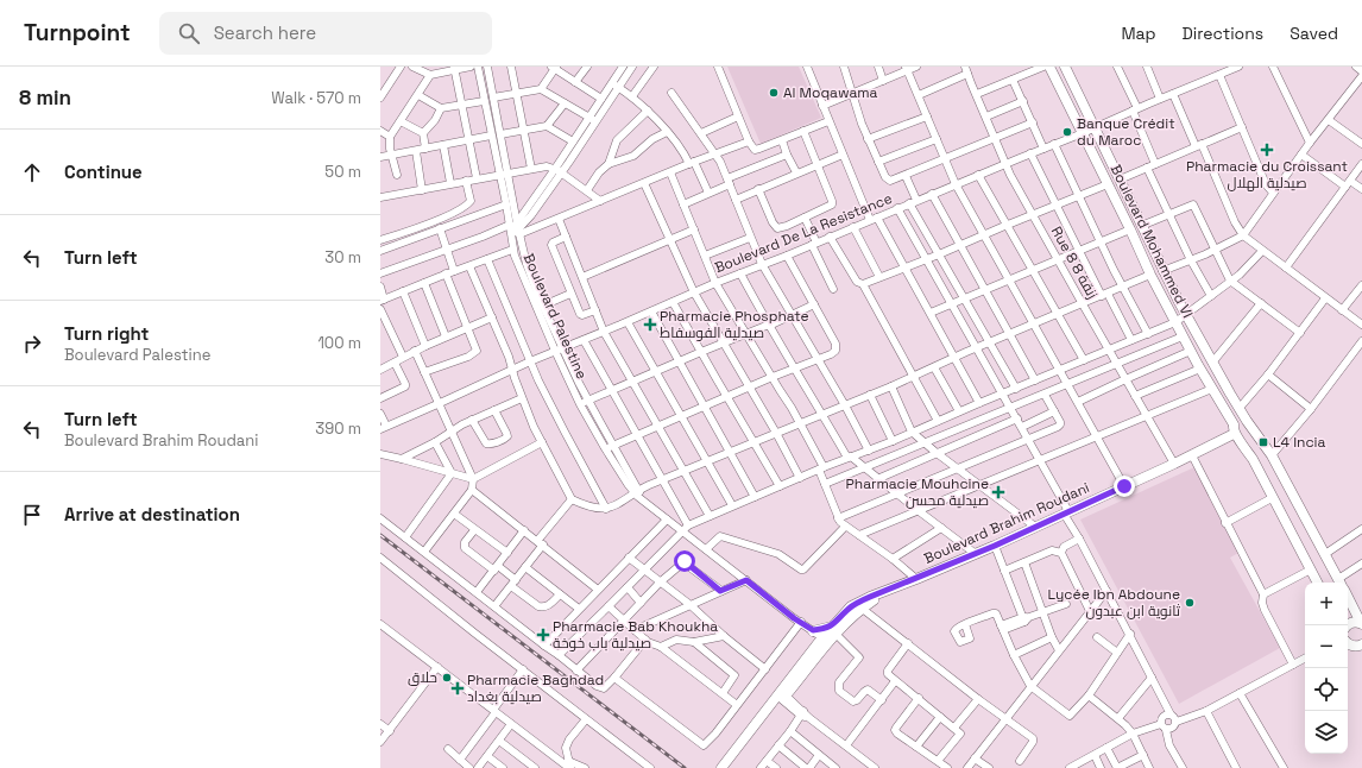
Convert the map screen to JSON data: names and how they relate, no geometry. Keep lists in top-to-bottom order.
{
  "streets": {
    "main road": ["Boulevard Mohammed VI", "Boulevard Brahim Roudani"],
    "street": ["Boulevard De La Resistance", "Rue 8 8 زنقة", "Boulevard Palestine"]
  },
  "crossings": [
    ["Boulevard De La Resistance", "Boulevard Mohammed VI"],
    ["Boulevard De La Resistance", "Rue 8 8 زنقة"],
    ["Boulevard De La Resistance", "Boulevard Palestine"],
    ["Boulevard Mohammed VI", "Boulevard Brahim Roudani"],
    ["Rue 8 8 زنقة", "Boulevard Brahim Roudani"],
    ["Boulevard Palestine", "Boulevard Brahim Roudani"]
  ],
  "places": {
    "other": [
      "Al Moqawama",
      "Banque Crédit du Maroc",
      "Lycée Ibn Abdoune ثانوية ابن عبدون",
      "حلاق"
    ],
    "health": [
      "Pharmacie du Croissant صيدلية الهلال",
      "Pharmacie Phosphate صيدلية الفوسفاط",
      "Pharmacie Mouhcine صيدلية محسن",
      "Pharmacie Bab Khoukha صيدلية باب خوخة",
      "Pharmacie Baghdad صيدلية بغداد"
    ],
    "transit": ["L4 Incia"]
  },
  "page": {
    "header": "Turnpoint",
    "search": "Search here",
    "nav": ["Map", "Directions", "Saved"],
    "heading": ["8 min", "Walk · 570 m"],
    "list": [
      ["Continue", "50 m"],
      ["Turn left", "30 m"],
      ["Turn right", "Boulevard Palestine", "100 m"],
      ["Turn left", "Boulevard Brahim Roudani", "390 m"],
      "Arrive at destination"
    ],
    "map_buttons": ["+", "−"]
  }
}
